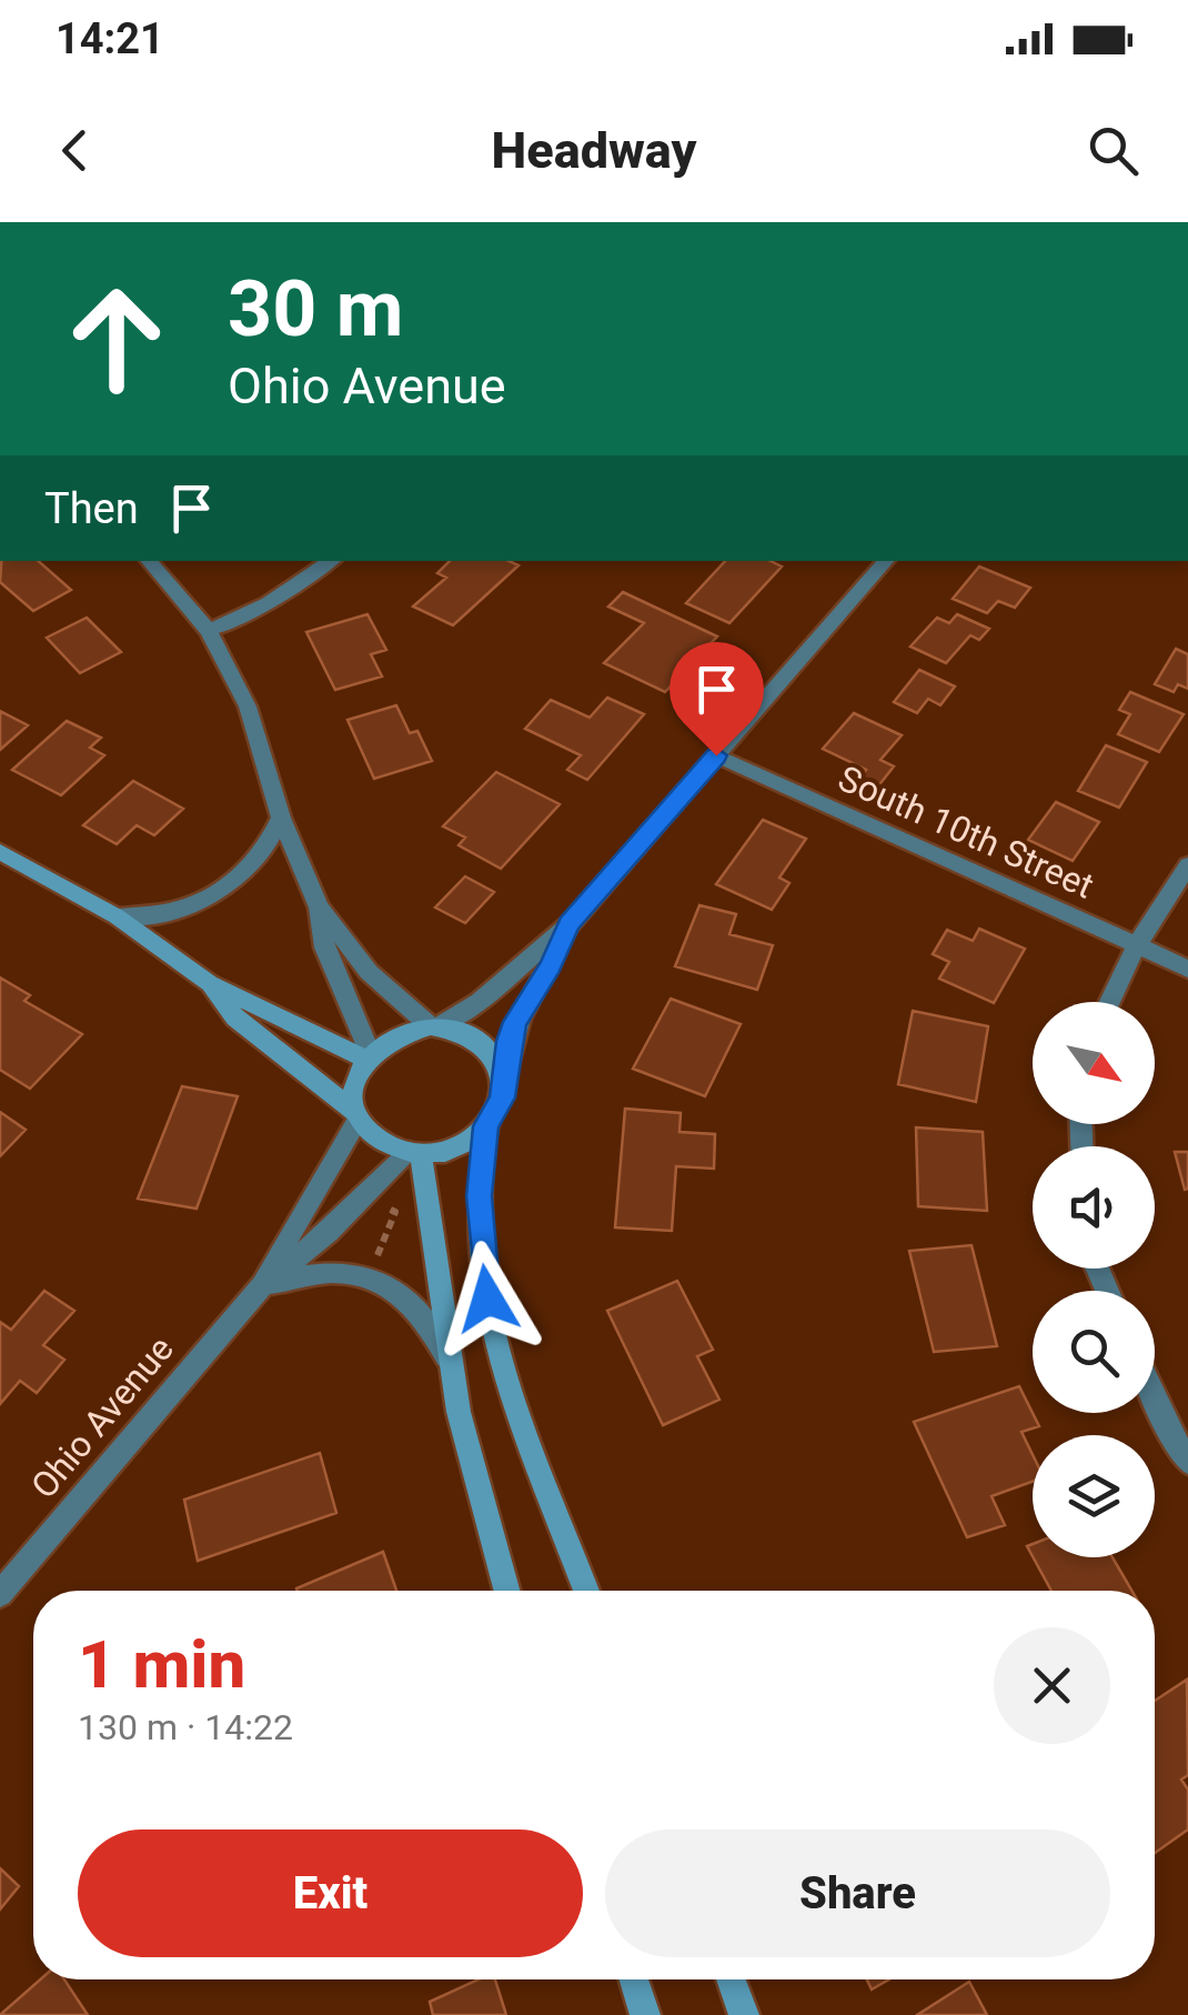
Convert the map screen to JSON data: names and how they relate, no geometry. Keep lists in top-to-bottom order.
{
  "streets": {
    "street": ["South 10th Street", "Ohio Avenue"]
  },
  "north": "bottom right",
  "page": {
    "status": "14:21",
    "header": "Headway",
    "turn": ["30 m", "Ohio Avenue"],
    "then": "Then",
    "heading": ["1 min", "130 m · 14:22"],
    "buttons": ["Exit", "Share"]
  }
}
